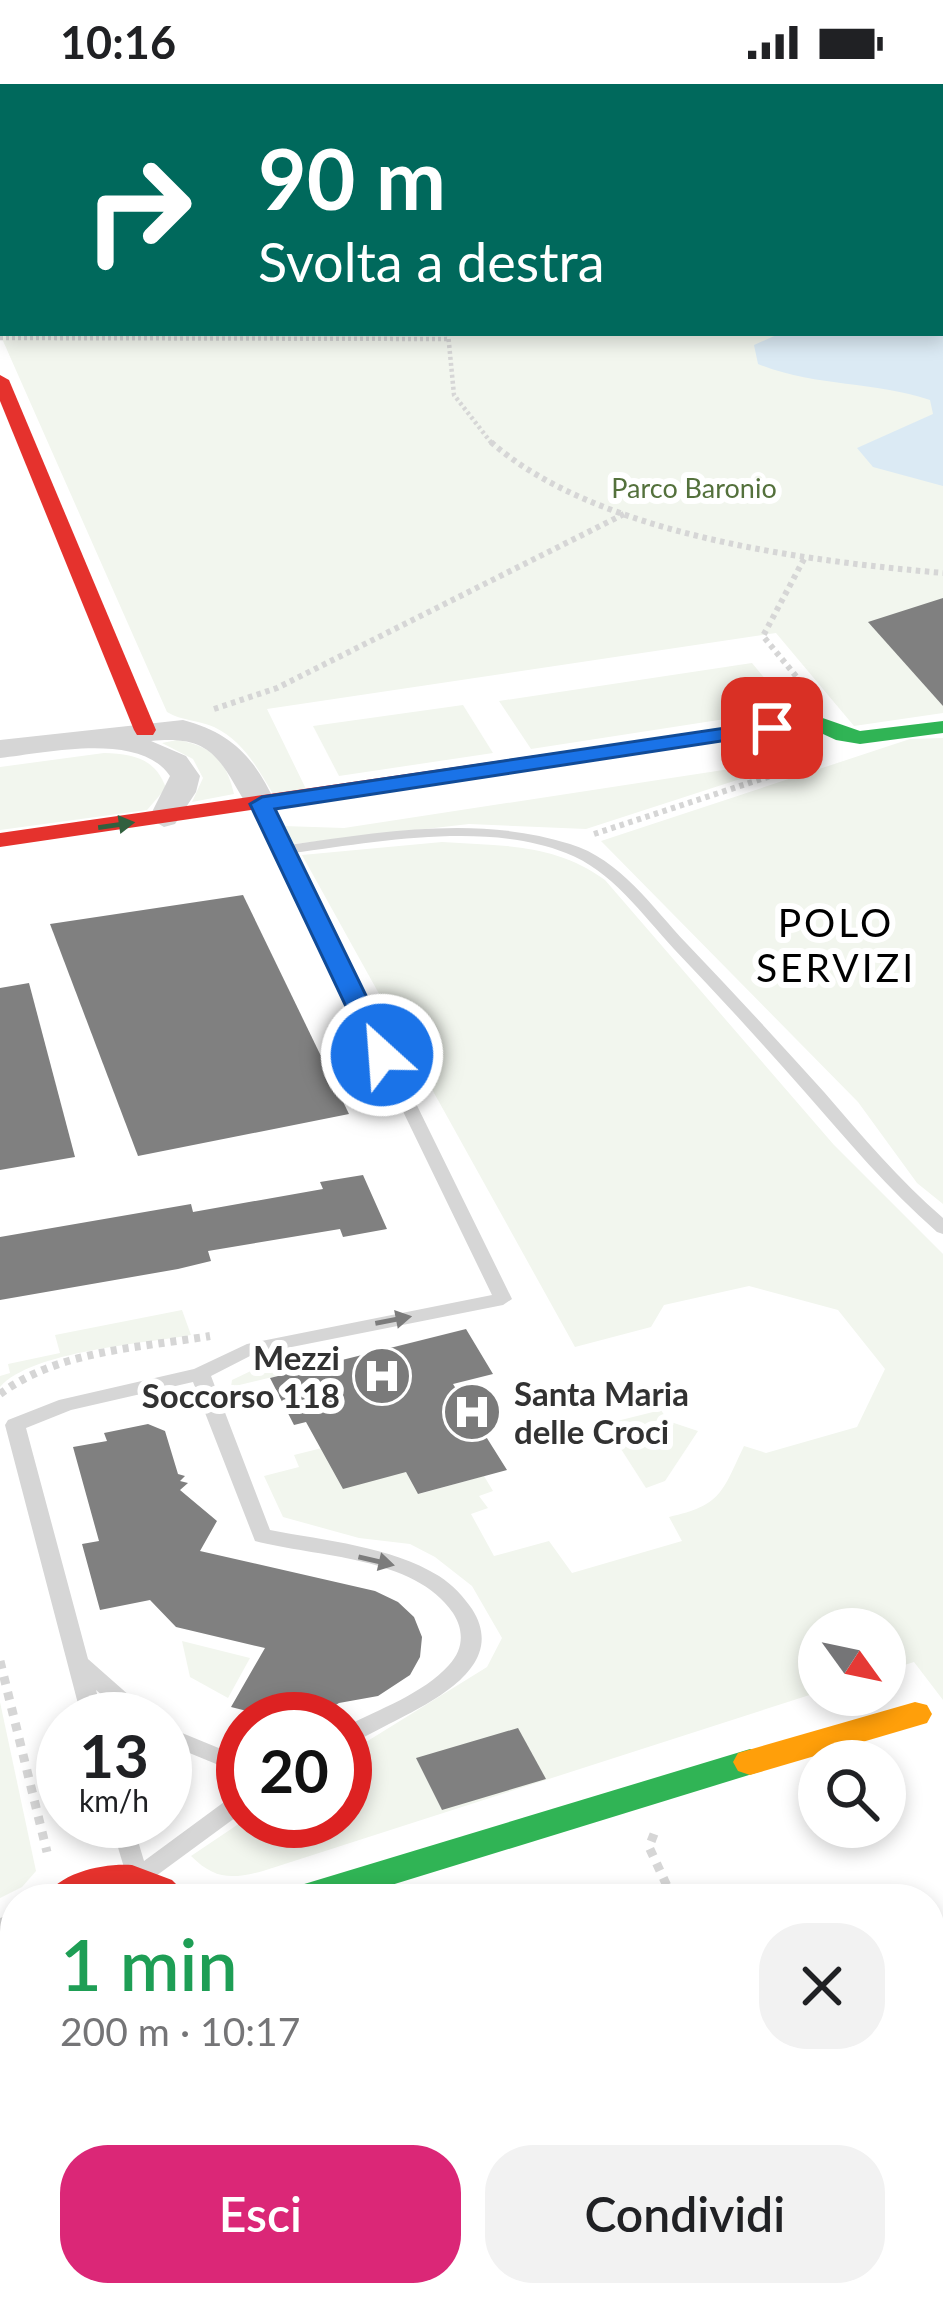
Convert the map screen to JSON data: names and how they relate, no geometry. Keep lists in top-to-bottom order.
{
  "districts": ["POLO SERVIZI"],
  "parks": ["Parco Baronio"],
  "places": {
    "hospital": ["Mezzi Soccorso 118", "Santa Maria delle Croci"]
  },
  "north": "bottom right",
  "page": {
    "status": "10:16",
    "turn": ["90 m", "Svolta a destra"],
    "speed": "13 km/h",
    "limit": "20",
    "heading": ["1 min", "200 m · 10:17"],
    "buttons": ["Esci", "Condividi"]
  }
}
